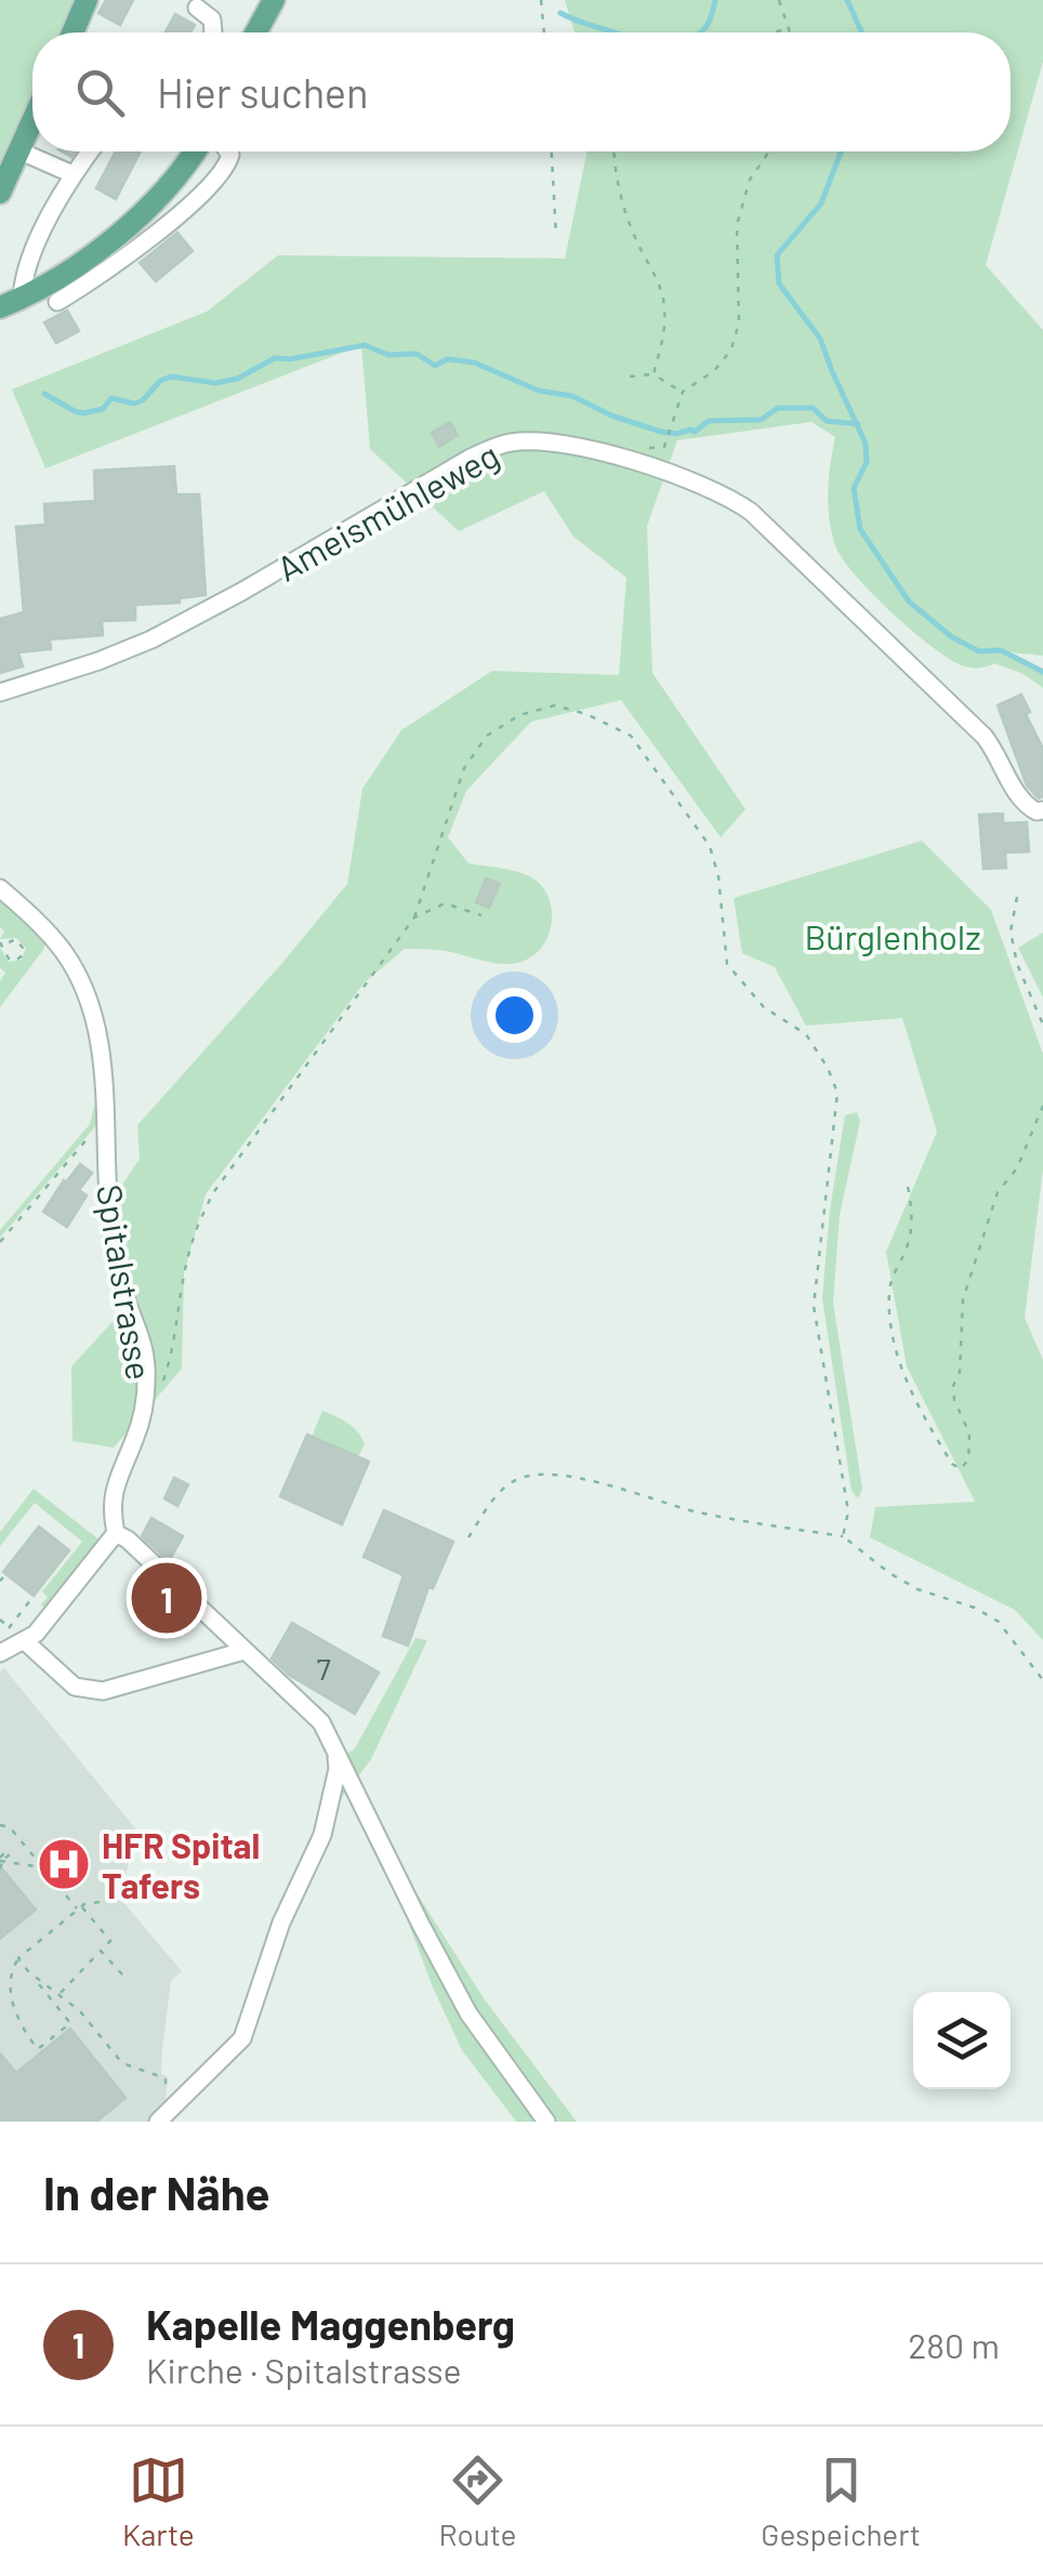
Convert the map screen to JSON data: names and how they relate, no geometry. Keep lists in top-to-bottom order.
{
  "streets": {
    "street": ["Ameismühleweg", "Spitalstrasse"]
  },
  "parks": ["Bürglenholz"],
  "places": {
    "hospital": ["HFR Spital Tafers"]
  },
  "house_numbers": ["7"],
  "page": {
    "search": "Hier suchen",
    "pins": "1",
    "heading": "In der Nähe",
    "list": [
      {
        "mark": "1",
        "name": "Kapelle Maggenberg",
        "note": "Kirche · Spitalstrasse",
        "value": "280 m"
      }
    ],
    "nav": ["Karte", "Route", "Gespeichert"]
  }
}
